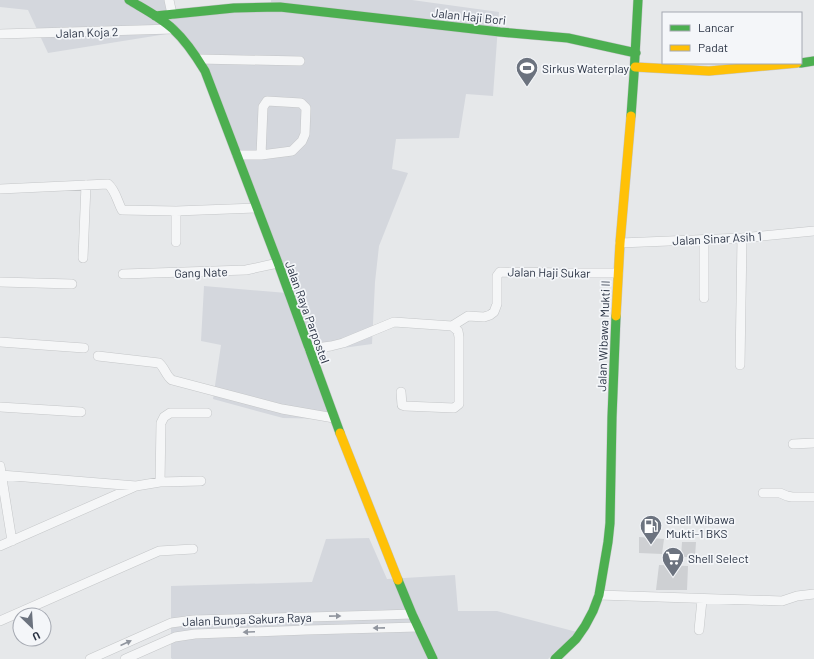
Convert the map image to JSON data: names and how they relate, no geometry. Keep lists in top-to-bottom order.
{
  "streets": {
    "main road": ["Jalan Haji Bori", "Jalan Raya Parpostel", "Jalan Wibawa Mukti II"],
    "street": [
      "Jalan Koja 2",
      "Jalan Sinar Asih 1",
      "Gang Nate",
      "Jalan Haji Sukar",
      "Jalan Bunga Sakura Raya"
    ]
  },
  "crossings": [
    ["Jalan Haji Bori", "Jalan Raya Parpostel"],
    ["Jalan Haji Bori", "Jalan Wibawa Mukti II"],
    ["Jalan Koja 2", "Jalan Raya Parpostel"],
    ["Jalan Sinar Asih 1", "Jalan Wibawa Mukti II"],
    ["Gang Nate", "Jalan Raya Parpostel"],
    ["Jalan Haji Sukar", "Jalan Wibawa Mukti II"],
    ["Jalan Raya Parpostel", "Jalan Bunga Sakura Raya"]
  ],
  "places": {
    "sports": ["Sirkus Waterplay"],
    "fuel station": ["Shell Wibawa Mukti-1 BKS"],
    "supermarket": ["Shell Select"]
  },
  "legend": ["Lancar", "Padat"],
  "north": "bottom right"
}
